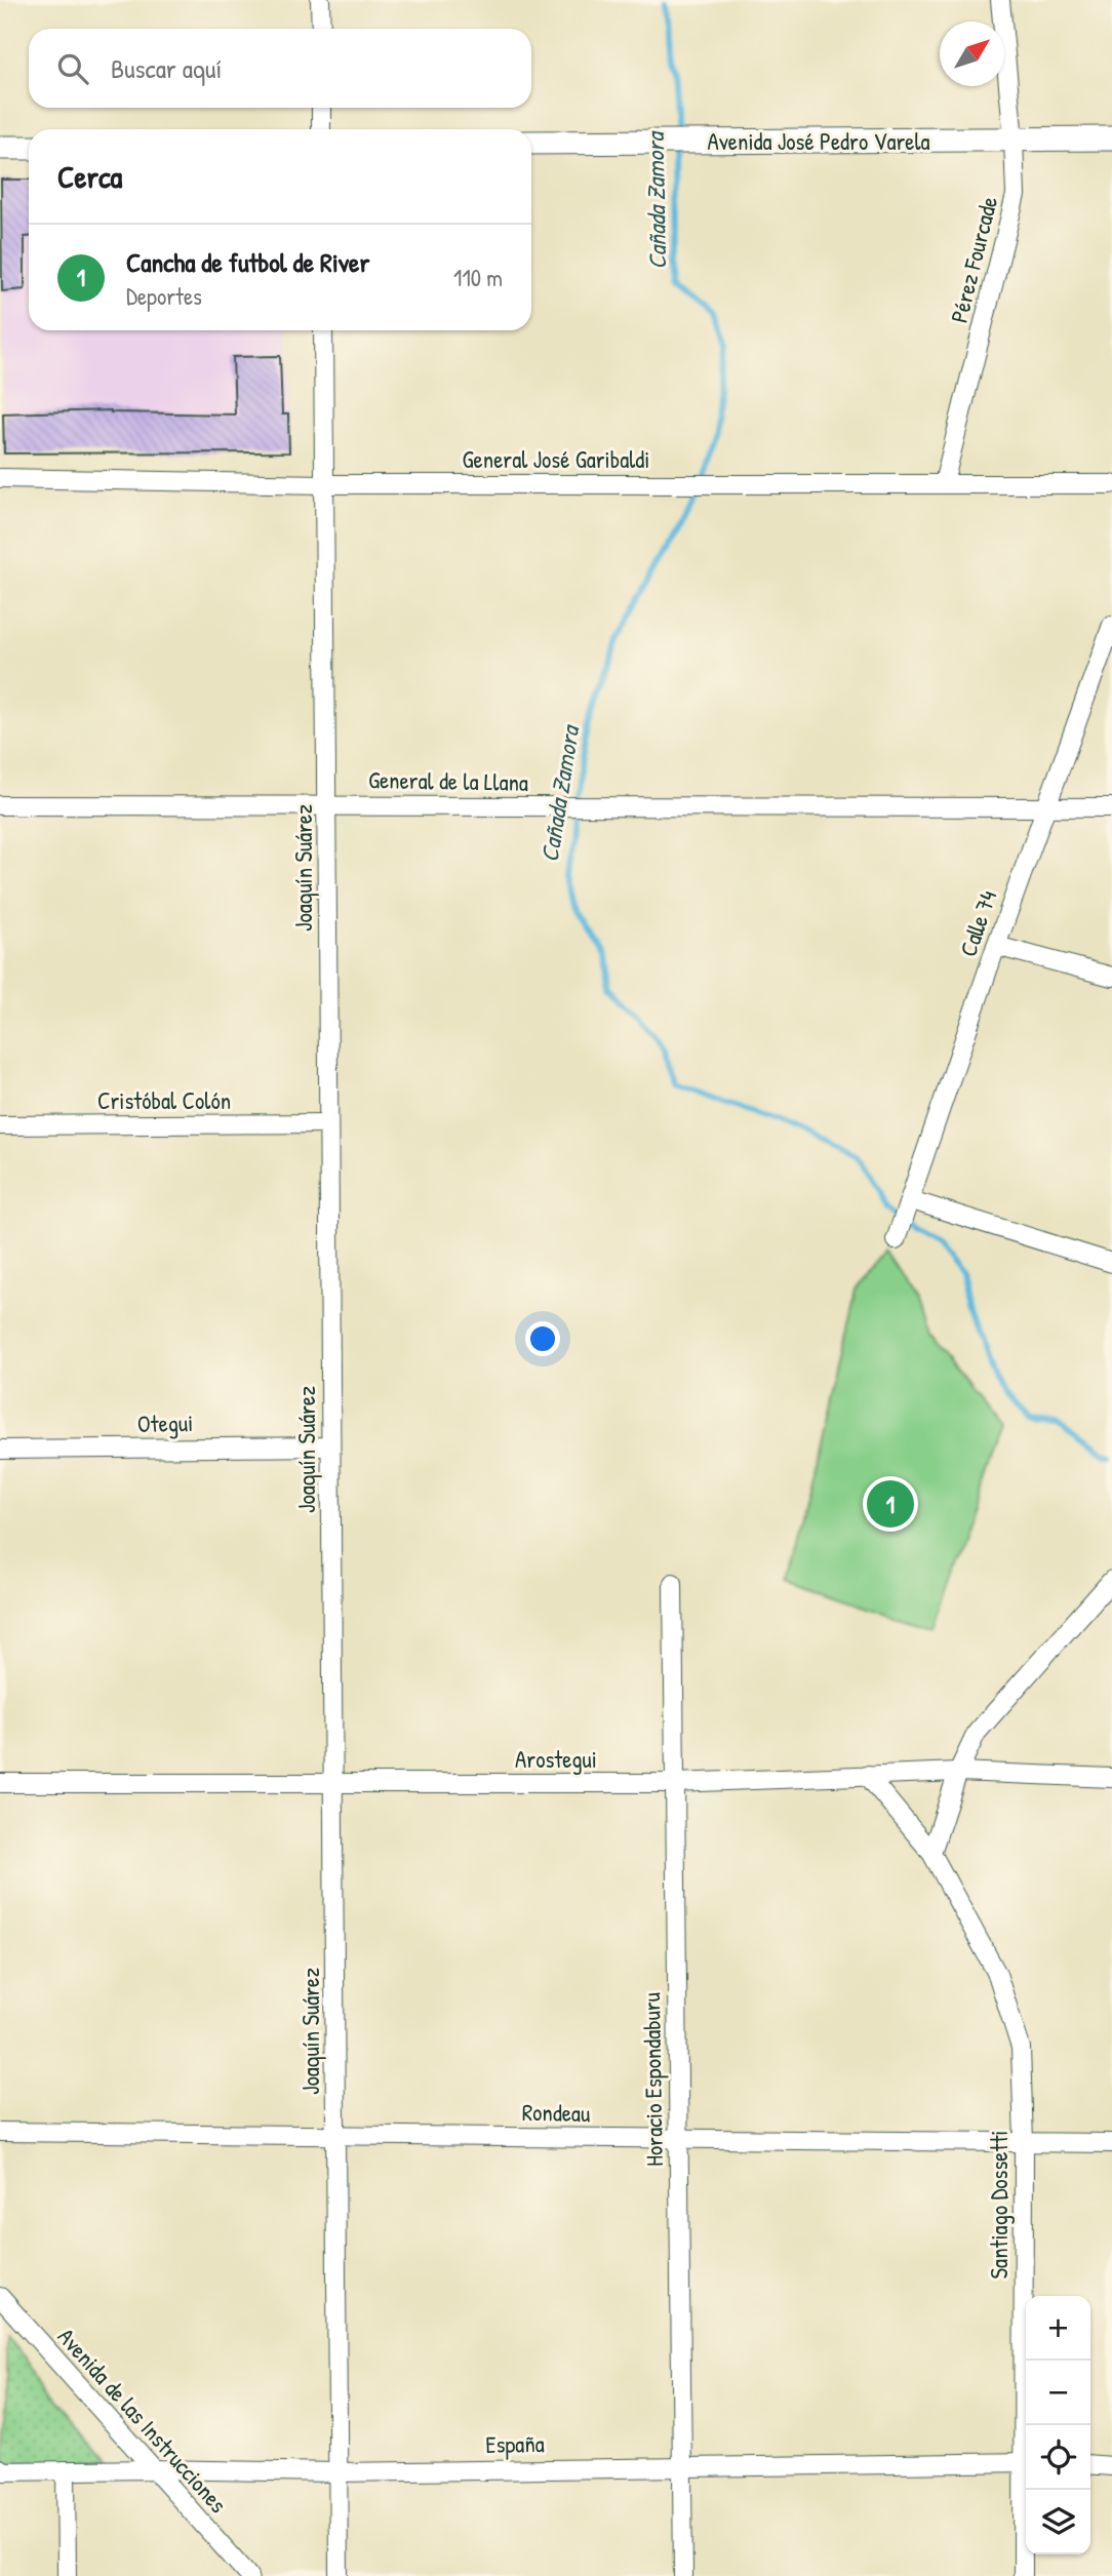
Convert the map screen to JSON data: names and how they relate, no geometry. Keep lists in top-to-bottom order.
{
  "streets": {
    "street": [
      "Avenida José Pedro Varela",
      "Pérez Fourcade",
      "General José Garibaldi",
      "General de la Llana",
      "Joaquín Suárez",
      "Calle 74",
      "Cristóbal Colón",
      "Otegui",
      "Arostegui",
      "Horacio Espondaburu",
      "Rondeau",
      "Santiago Dossetti",
      "Avenida de las Instrucciones",
      "España"
    ]
  },
  "crossings": [
    ["Avenida José Pedro Varela", "Pérez Fourcade"],
    ["Pérez Fourcade", "General José Garibaldi"],
    ["General José Garibaldi", "Joaquín Suárez"],
    ["General de la Llana", "Joaquín Suárez"],
    ["General de la Llana", "Calle 74"],
    ["Joaquín Suárez", "Cristóbal Colón"],
    ["Joaquín Suárez", "Otegui"],
    ["Joaquín Suárez", "Arostegui"],
    ["Joaquín Suárez", "Rondeau"],
    ["Joaquín Suárez", "España"],
    ["Arostegui", "Horacio Espondaburu"],
    ["Arostegui", "Santiago Dossetti"],
    ["Horacio Espondaburu", "Rondeau"],
    ["Horacio Espondaburu", "España"],
    ["Rondeau", "Santiago Dossetti"],
    ["Avenida de las Instrucciones", "España"]
  ],
  "water": ["Cañada Zamora"],
  "north": "top right",
  "page": {
    "search": "Buscar aquí",
    "heading": "Cerca",
    "list": [
      {
        "mark": "1",
        "name": "Cancha de futbol de River",
        "note": "Deportes",
        "value": "110 m"
      }
    ],
    "pins": "1",
    "map_buttons": ["+", "−"]
  }
}
